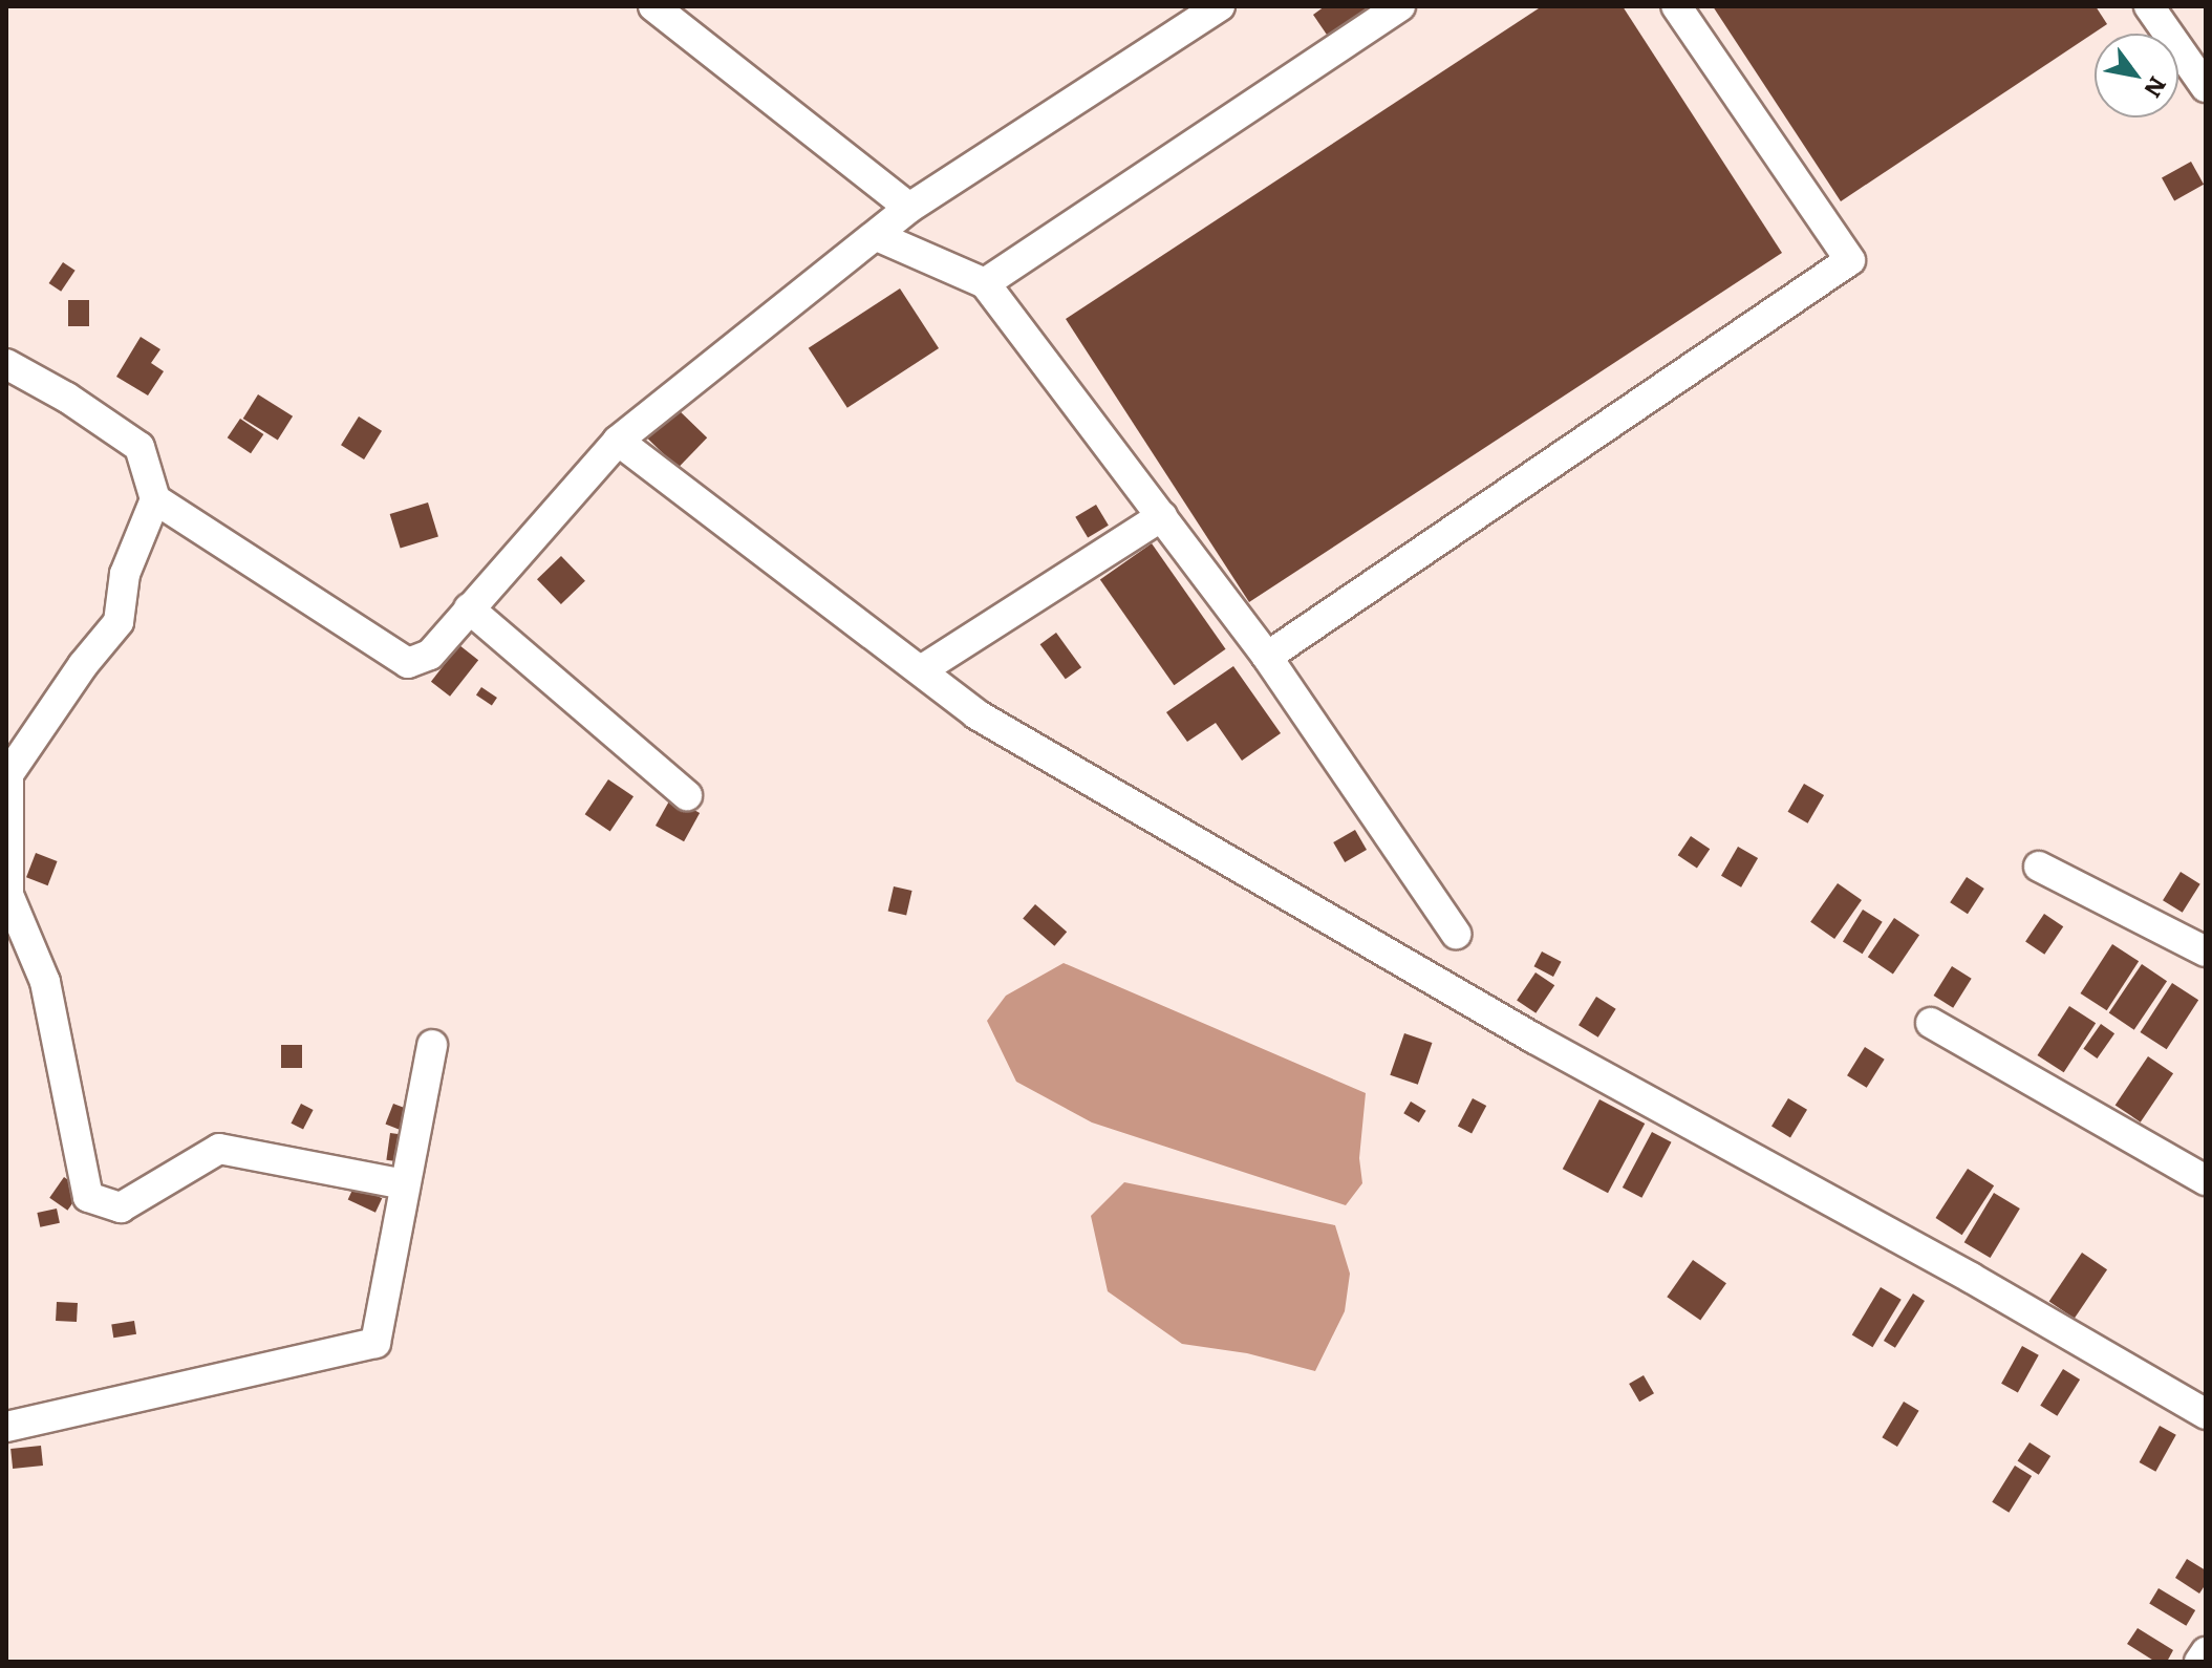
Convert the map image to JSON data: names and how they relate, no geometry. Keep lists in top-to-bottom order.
{
  "north": "bottom right"
}
